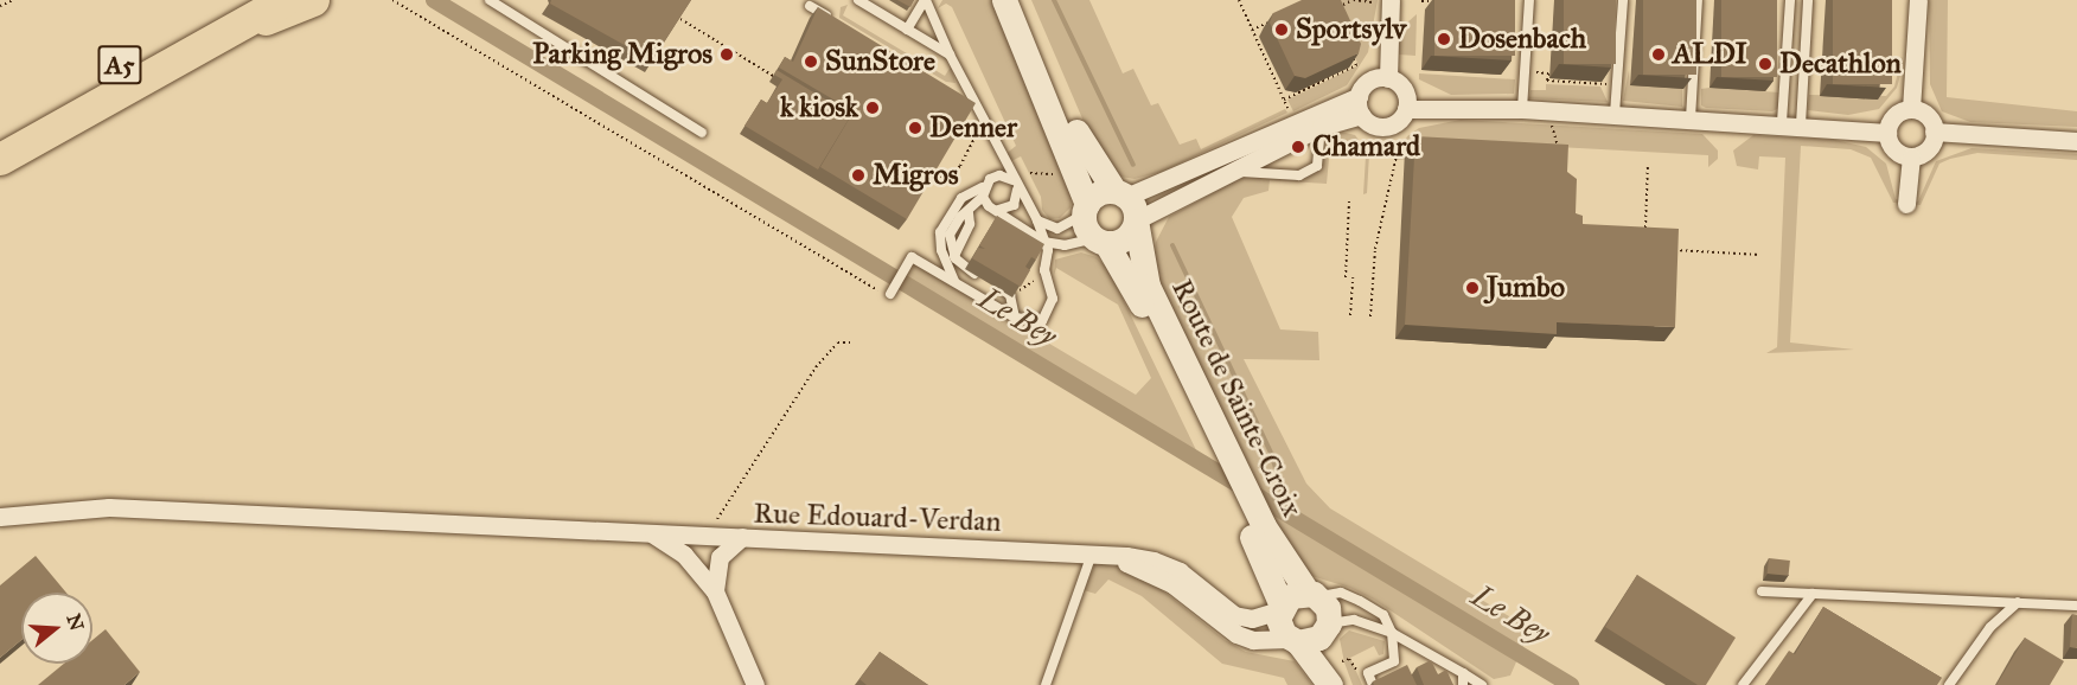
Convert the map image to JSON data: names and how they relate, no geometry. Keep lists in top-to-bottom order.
{
  "streets": {
    "highway": ["A5"],
    "main road": ["Route de Sainte-Croix"],
    "street": ["Rue Edouard-Verdan"]
  },
  "water": ["Le Bey"],
  "places": [
    "Sportsylv",
    "Dosenbach",
    "Parking Migros",
    "ALDI",
    "SunStore",
    "Decathlon",
    "k kiosk",
    "Denner",
    "Chamard",
    "Migros",
    "Jumbo"
  ],
  "north": "right"
}
